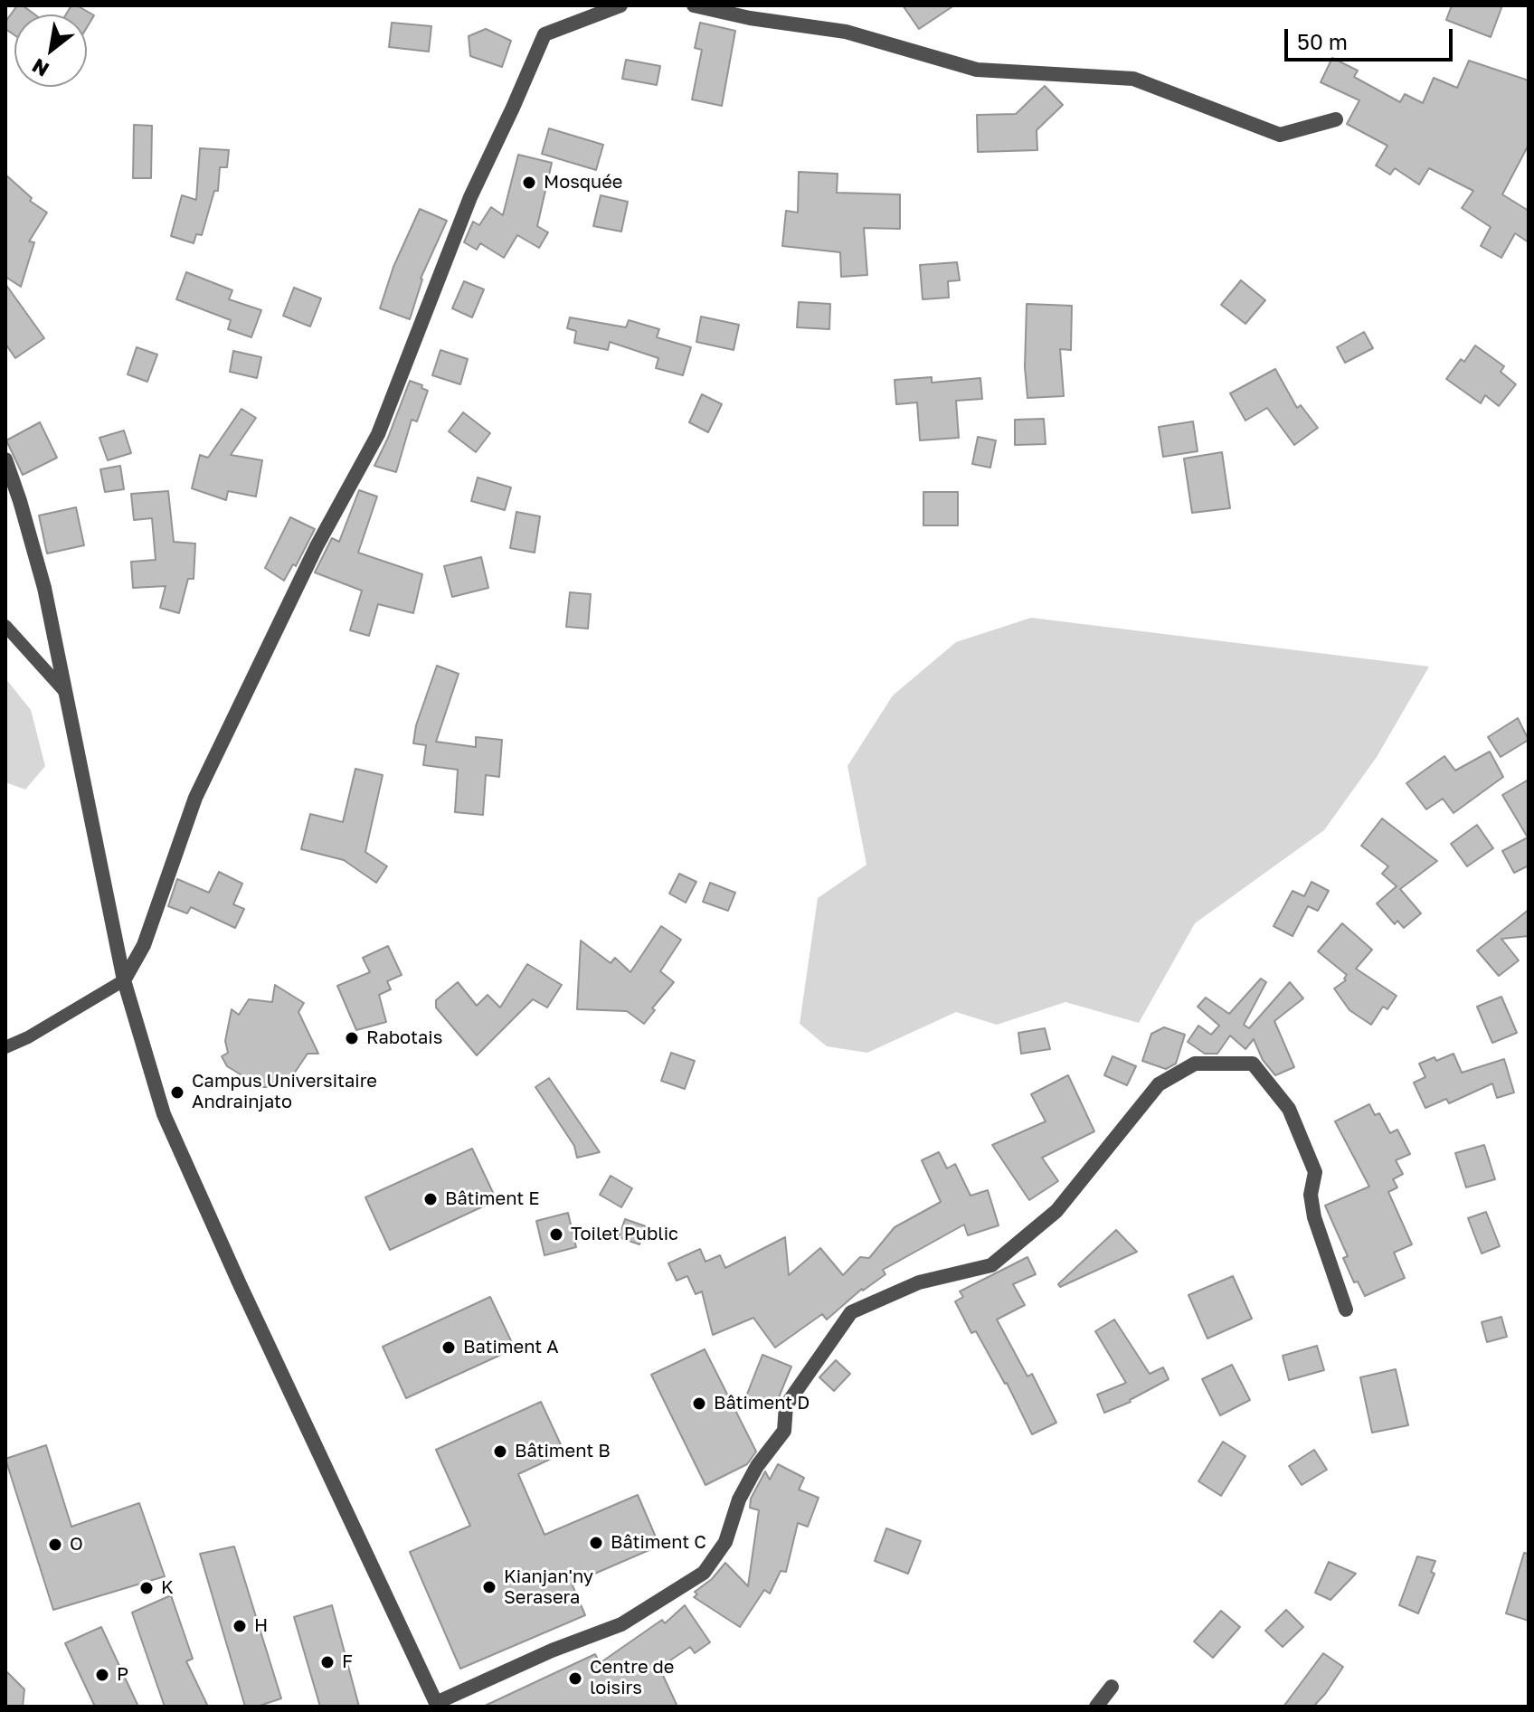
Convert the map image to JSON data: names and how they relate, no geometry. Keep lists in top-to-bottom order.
{
  "places": [
    "Mosquée",
    "Rabotais",
    "Campus Universitaire Andrainjato",
    "Bâtiment E",
    "Toilet Public",
    "Batiment A",
    "Bâtiment D",
    "Bâtiment B",
    "Bâtiment C",
    "O",
    "Kianjan'ny Serasera",
    "K",
    "H",
    "F",
    "P",
    "Centre de loisirs"
  ],
  "scale_bar": "50 m",
  "north": "bottom left"
}
